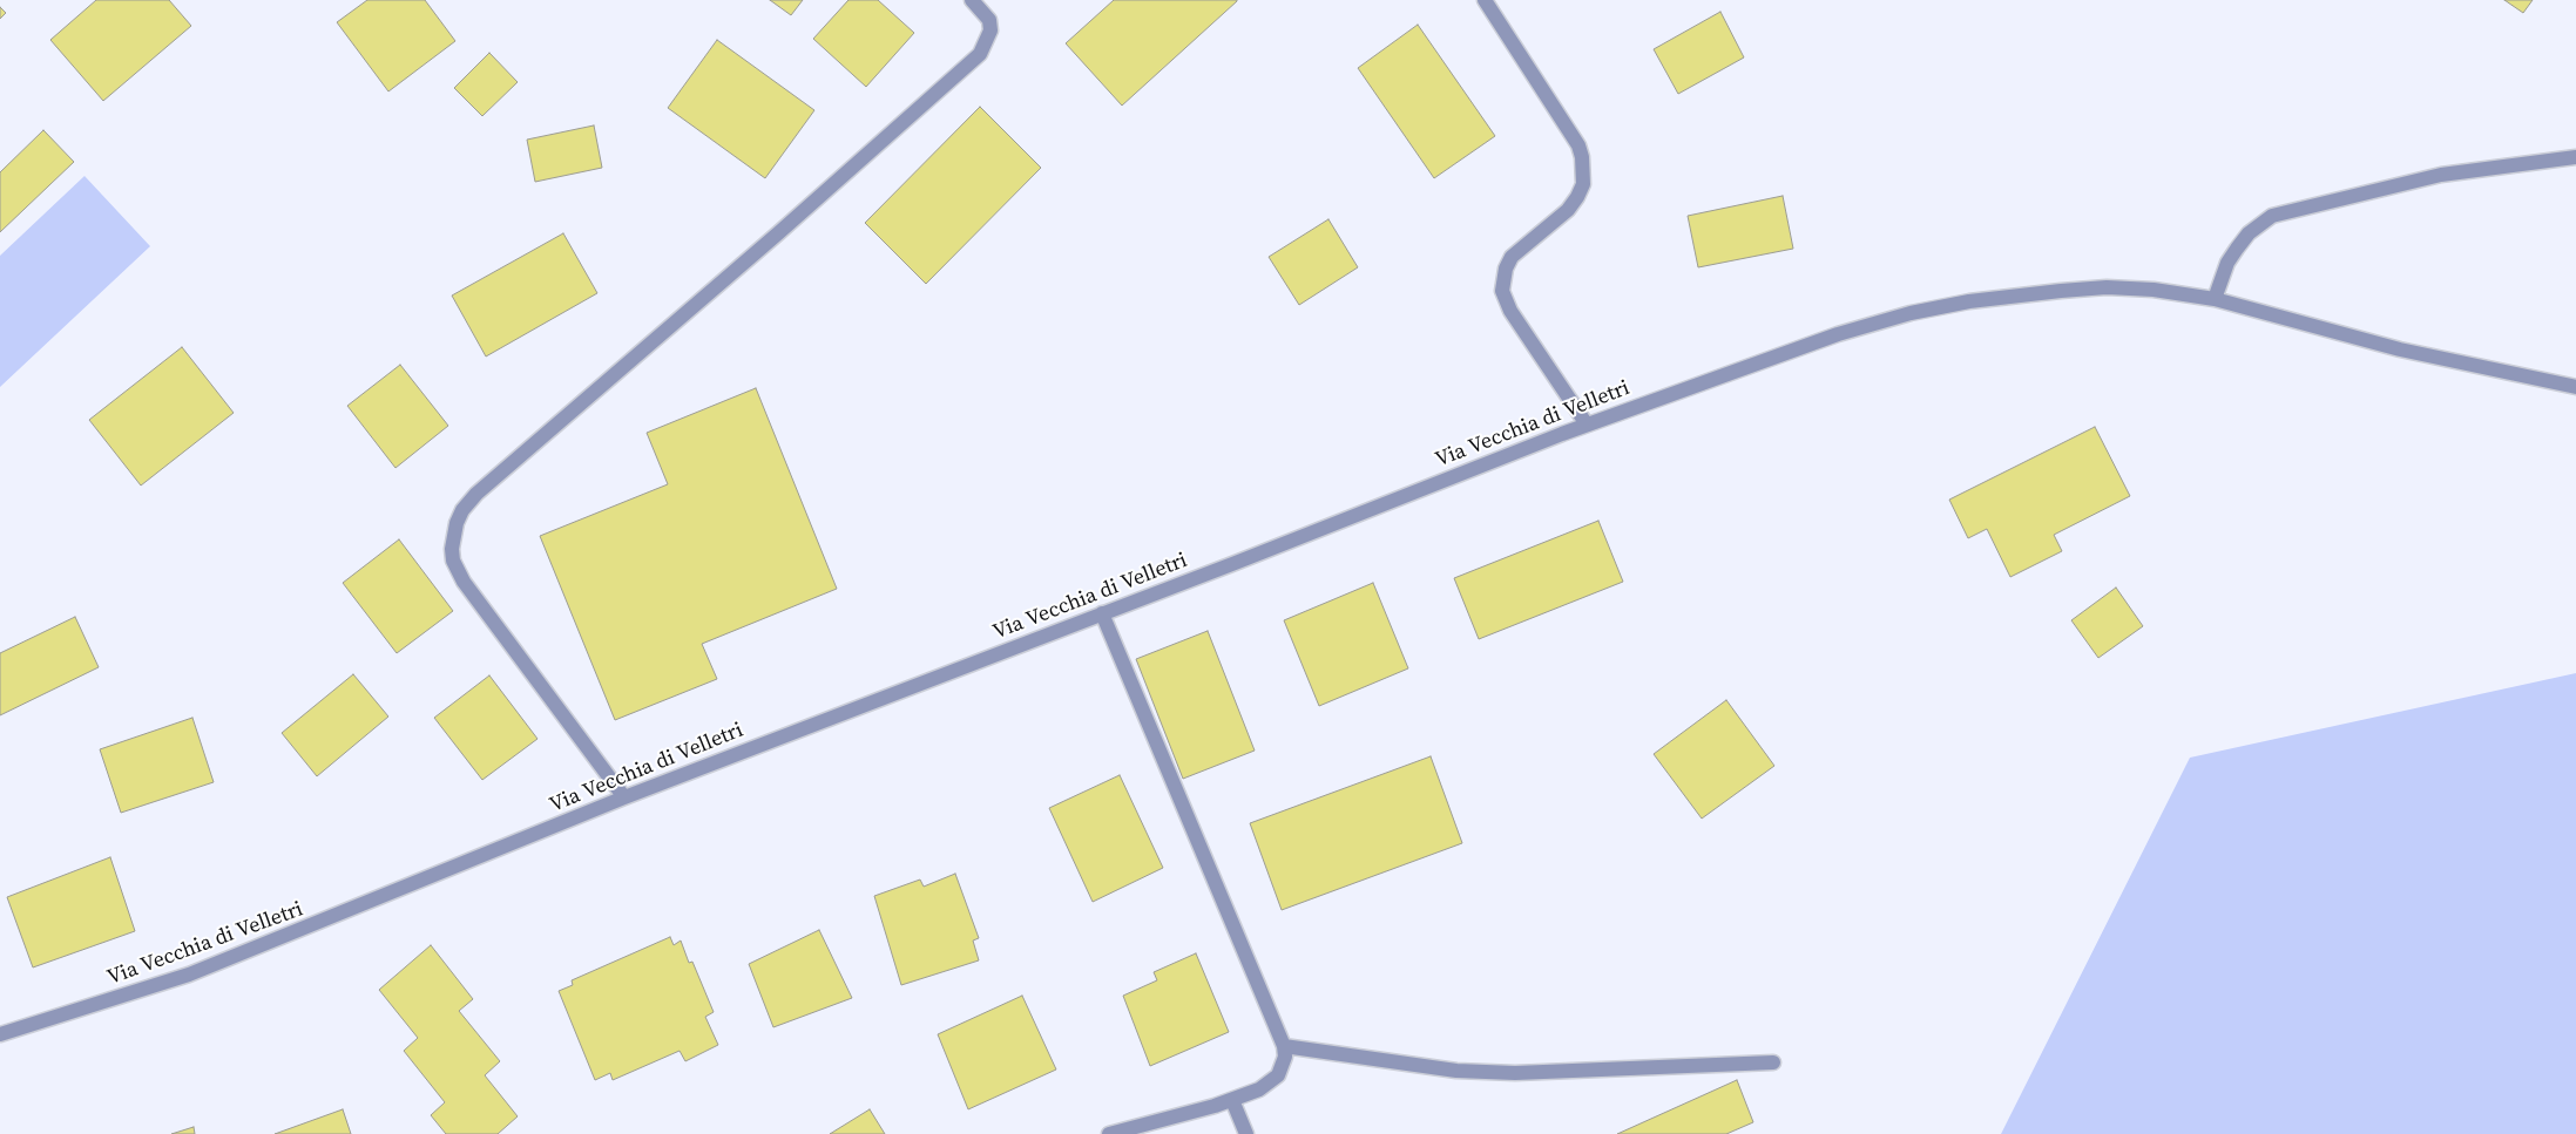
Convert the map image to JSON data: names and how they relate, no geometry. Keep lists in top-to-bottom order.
{
  "streets": {
    "street": ["Via Vecchia di Velletri"]
  }
}
